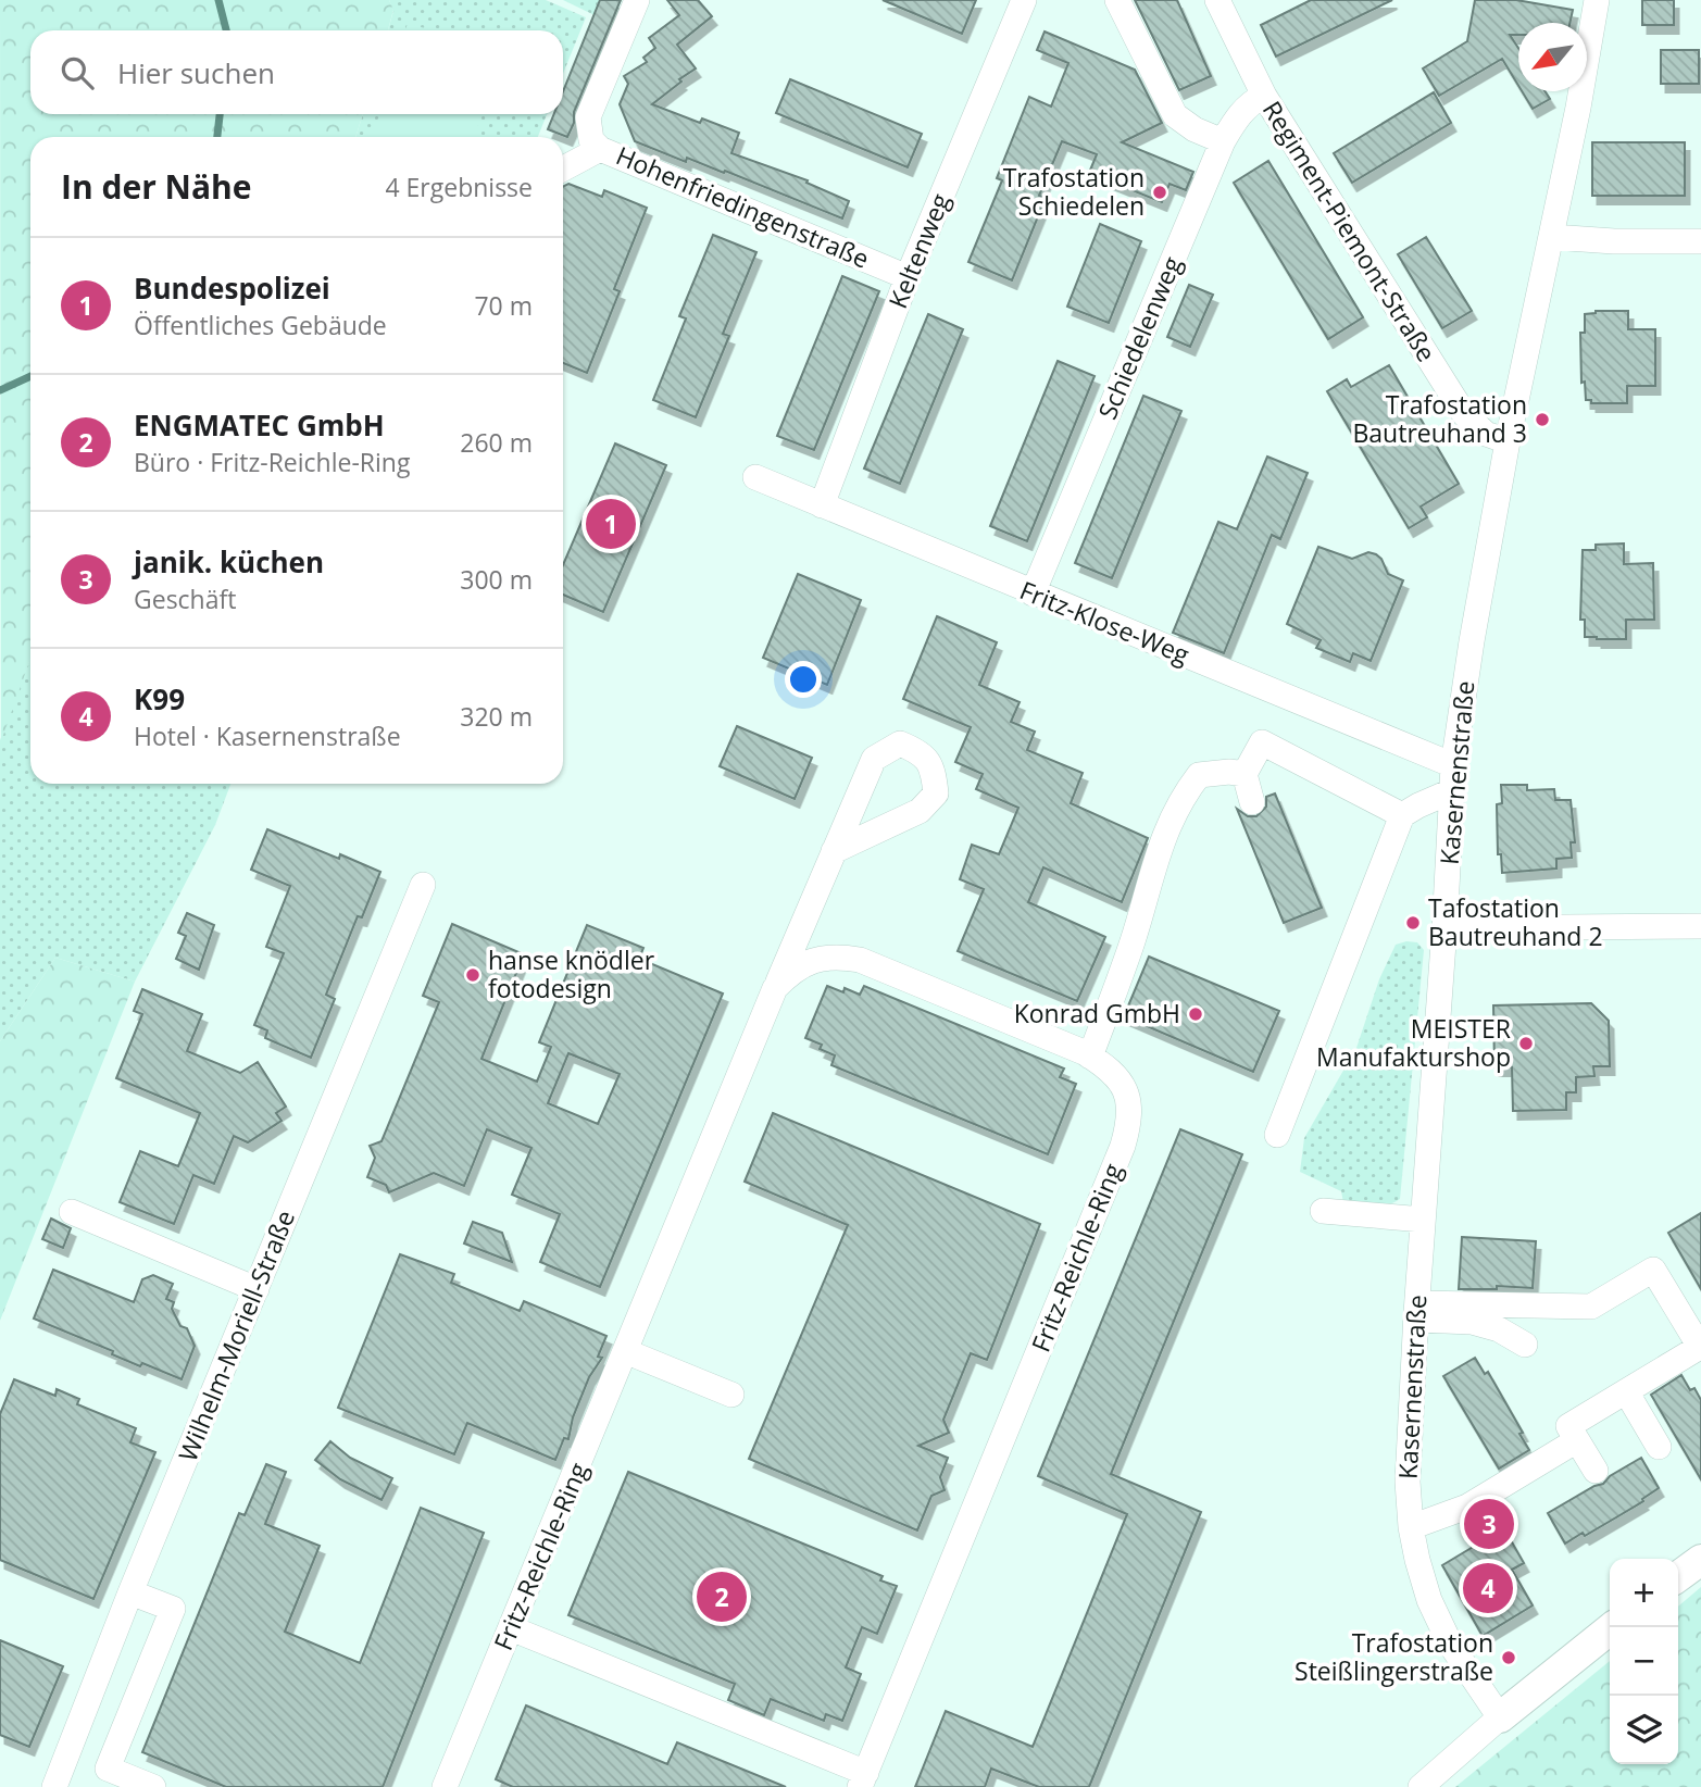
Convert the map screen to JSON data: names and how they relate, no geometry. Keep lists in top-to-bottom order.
{
  "streets": {
    "street": [
      "Hohenfriedingenstraße",
      "Regiment-Piemont-Straße",
      "Keltenweg",
      "Schiedelenweg",
      "Fritz-Klose-Weg",
      "Kasernenstraße",
      "Fritz-Reichle-Ring",
      "Wilhelm-Moriell-Straße"
    ]
  },
  "crossings": [
    ["Hohenfriedingenstraße", "Keltenweg"],
    ["Regiment-Piemont-Straße", "Schiedelenweg"],
    ["Regiment-Piemont-Straße", "Kasernenstraße"],
    ["Keltenweg", "Fritz-Klose-Weg"],
    ["Schiedelenweg", "Fritz-Klose-Weg"],
    ["Fritz-Klose-Weg", "Kasernenstraße"]
  ],
  "places": [
    "Trafostation Schiedelen",
    "Trafostation Bautreuhand 3",
    "Tafostation Bautreuhand 2",
    "hanse knödler fotodesign",
    "Konrad GmbH",
    "MEISTER Manufakturshop",
    "Trafostation Steißlingerstraße"
  ],
  "north": "bottom left",
  "page": {
    "search": "Hier suchen",
    "heading": ["In der Nähe", "4 Ergebnisse"],
    "list": [
      {
        "mark": "1",
        "name": "Bundespolizei",
        "note": "Öffentliches Gebäude",
        "value": "70 m"
      },
      {
        "mark": "2",
        "name": "ENGMATEC GmbH",
        "note": "Büro · Fritz-Reichle-Ring",
        "value": "260 m"
      },
      {
        "mark": "3",
        "name": "janik. küchen",
        "note": "Geschäft",
        "value": "300 m"
      },
      {
        "mark": "4",
        "name": "K99",
        "note": "Hotel · Kasernenstraße",
        "value": "320 m"
      }
    ],
    "pins": [
      "1",
      "3",
      "4",
      "2"
    ],
    "map_buttons": ["+", "−"]
  }
}
